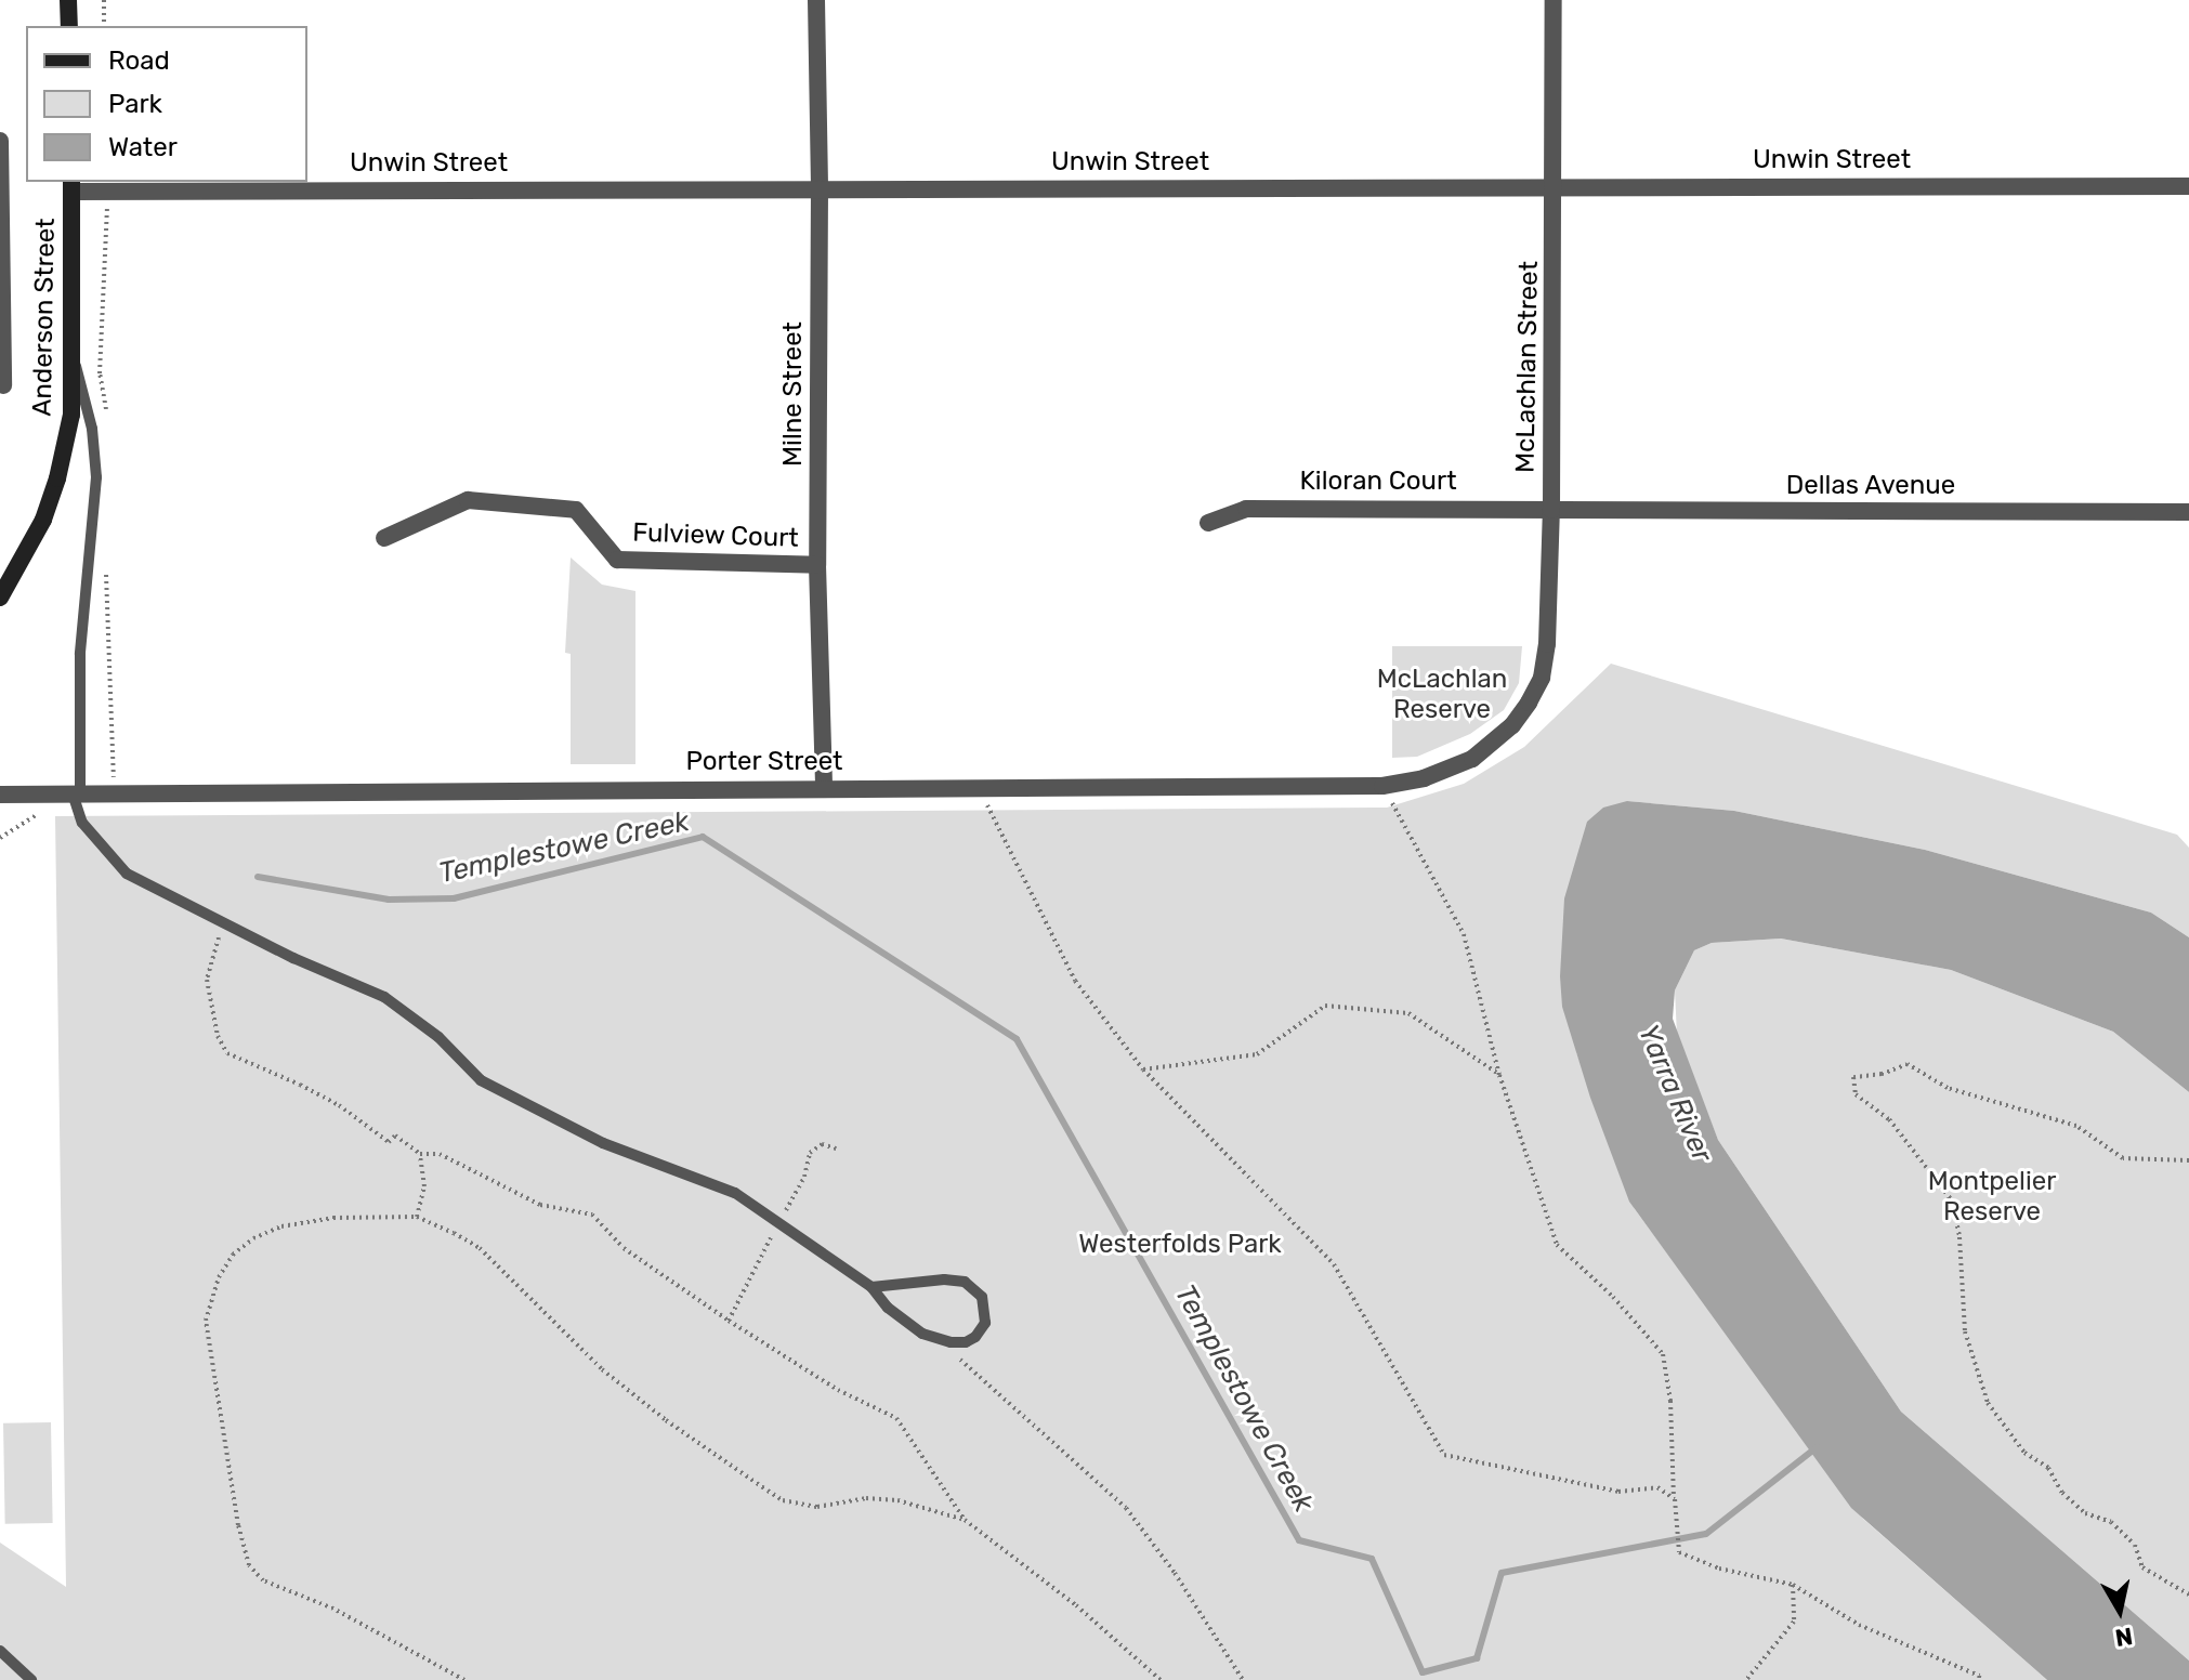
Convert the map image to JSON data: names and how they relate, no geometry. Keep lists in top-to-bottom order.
{
  "streets": {
    "main road": ["Anderson Street"],
    "street": [
      "Unwin Street",
      "McLachlan Street",
      "Milne Street",
      "Kiloran Court",
      "Dellas Avenue",
      "Fulview Court",
      "Porter Street"
    ]
  },
  "crossings": [
    ["Unwin Street", "Anderson Street"],
    ["Unwin Street", "McLachlan Street"],
    ["Unwin Street", "Milne Street"],
    ["McLachlan Street", "Kiloran Court"],
    ["McLachlan Street", "Dellas Avenue"],
    ["McLachlan Street", "Porter Street"],
    ["Milne Street", "Fulview Court"],
    ["Milne Street", "Porter Street"],
    ["Kiloran Court", "Dellas Avenue"]
  ],
  "water": ["Templestowe Creek", "Yarra River"],
  "parks": ["McLachlan Reserve", "Montpelier Reserve", "Westerfolds Park"],
  "legend": ["Road", "Park", "Water"],
  "north": "bottom"
}
